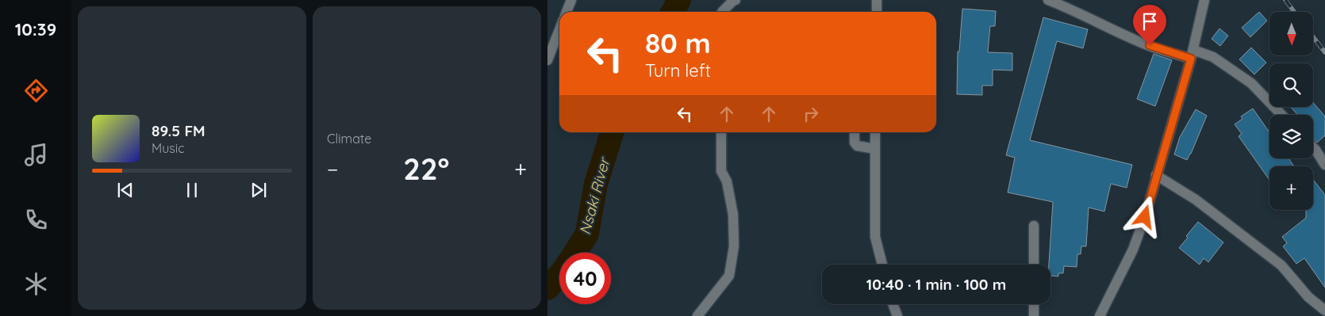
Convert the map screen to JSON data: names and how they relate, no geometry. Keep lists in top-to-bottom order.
{
  "water": ["Nsaki River"],
  "north": "bottom",
  "page": {
    "tabs": "10:39",
    "tile": "Climate",
    "map_buttons": "+",
    "turn": ["80 m", "Turn left"],
    "song": ["89.5 FM", "Music"],
    "heat": ["−", "22°", "+"],
    "limit": "40",
    "trip": "10:40 · 1 min · 100 m"
  }
}
